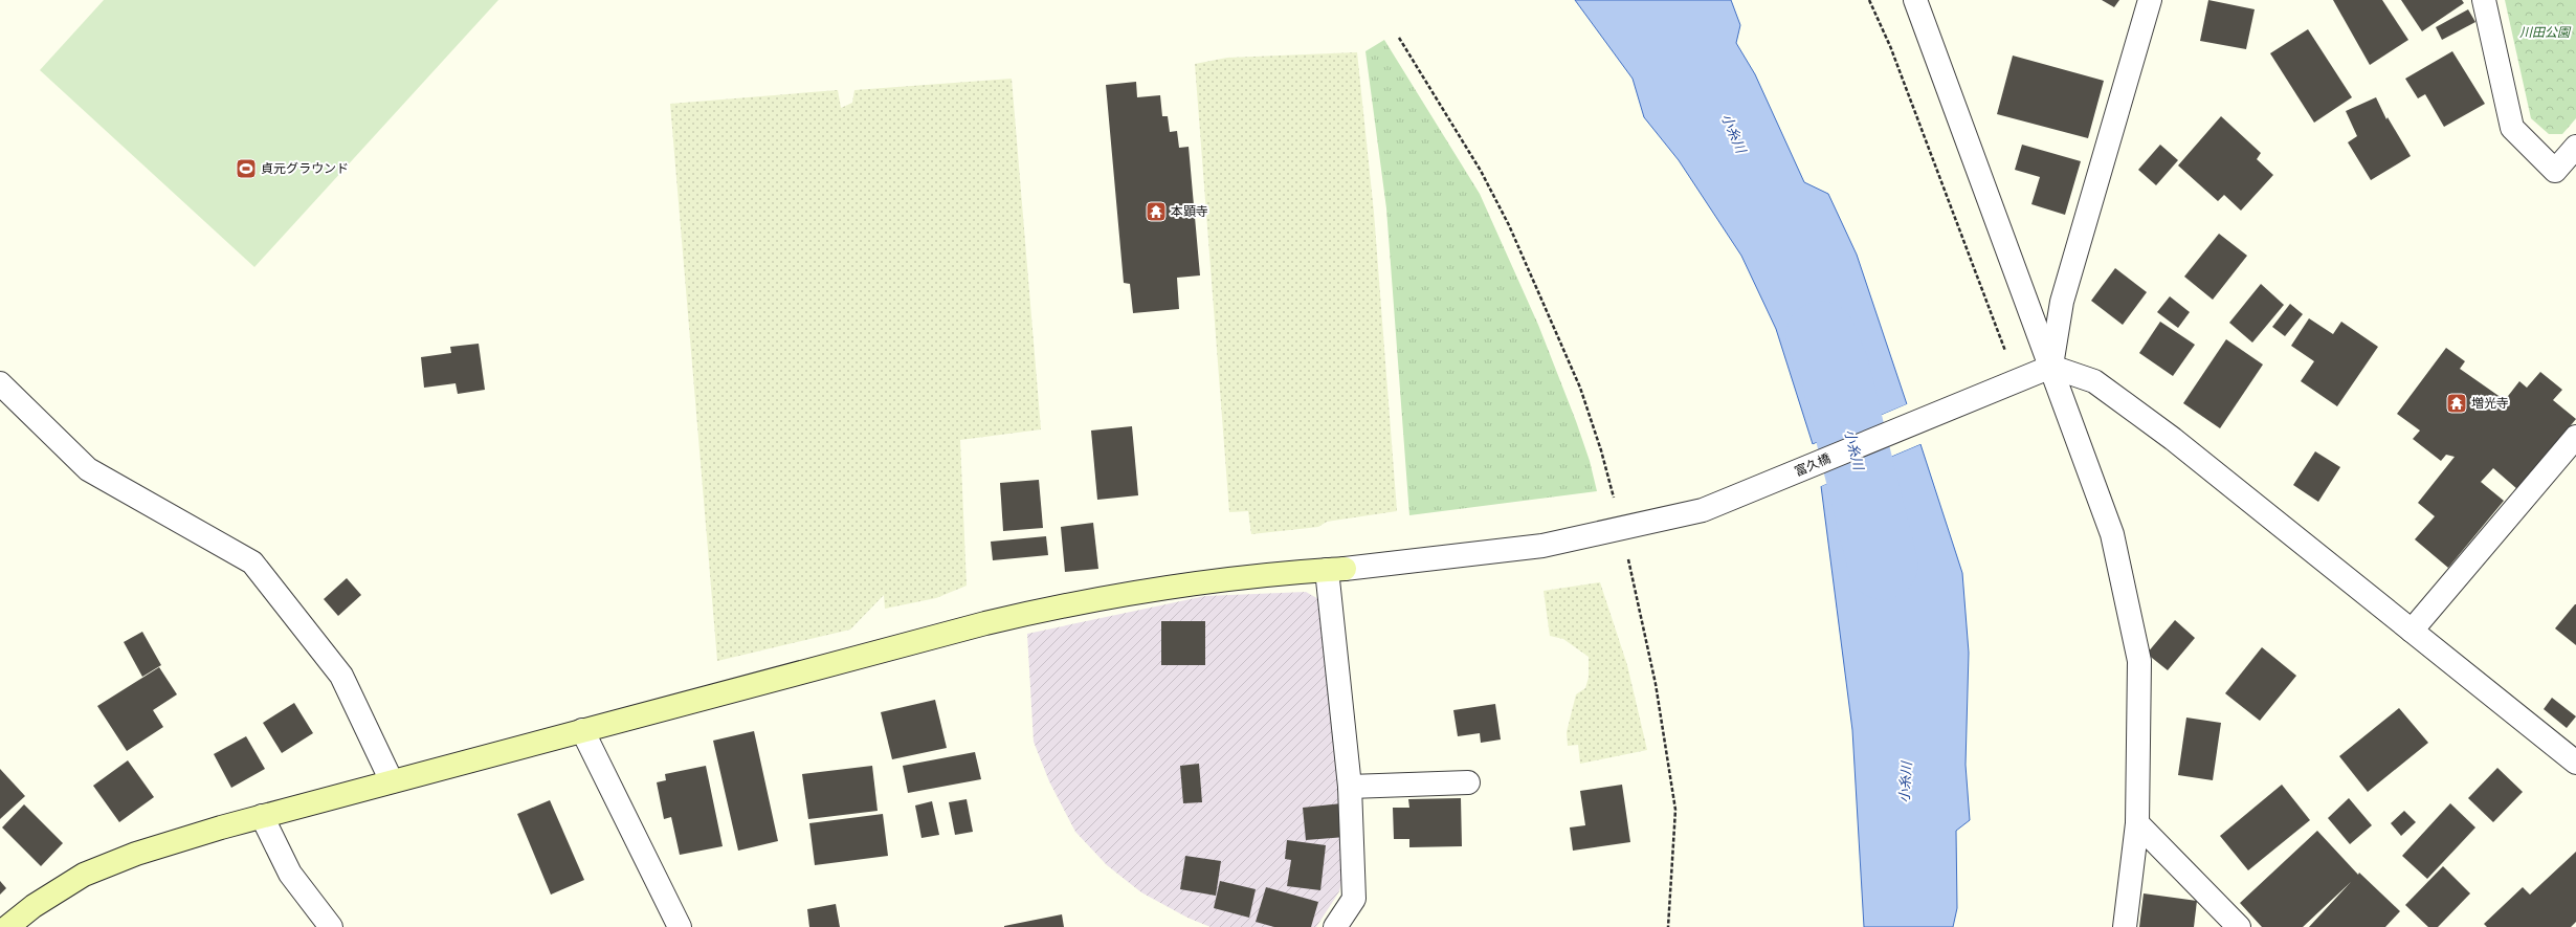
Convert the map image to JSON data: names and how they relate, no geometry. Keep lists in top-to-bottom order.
{
  "streets": {
    "street": ["富久橋"]
  },
  "water": ["小糸川"],
  "parks": ["川田公園"],
  "places": {
    "sports": ["貞元グラウンド"],
    "temple": ["本顕寺", "増光寺"]
  }
}
